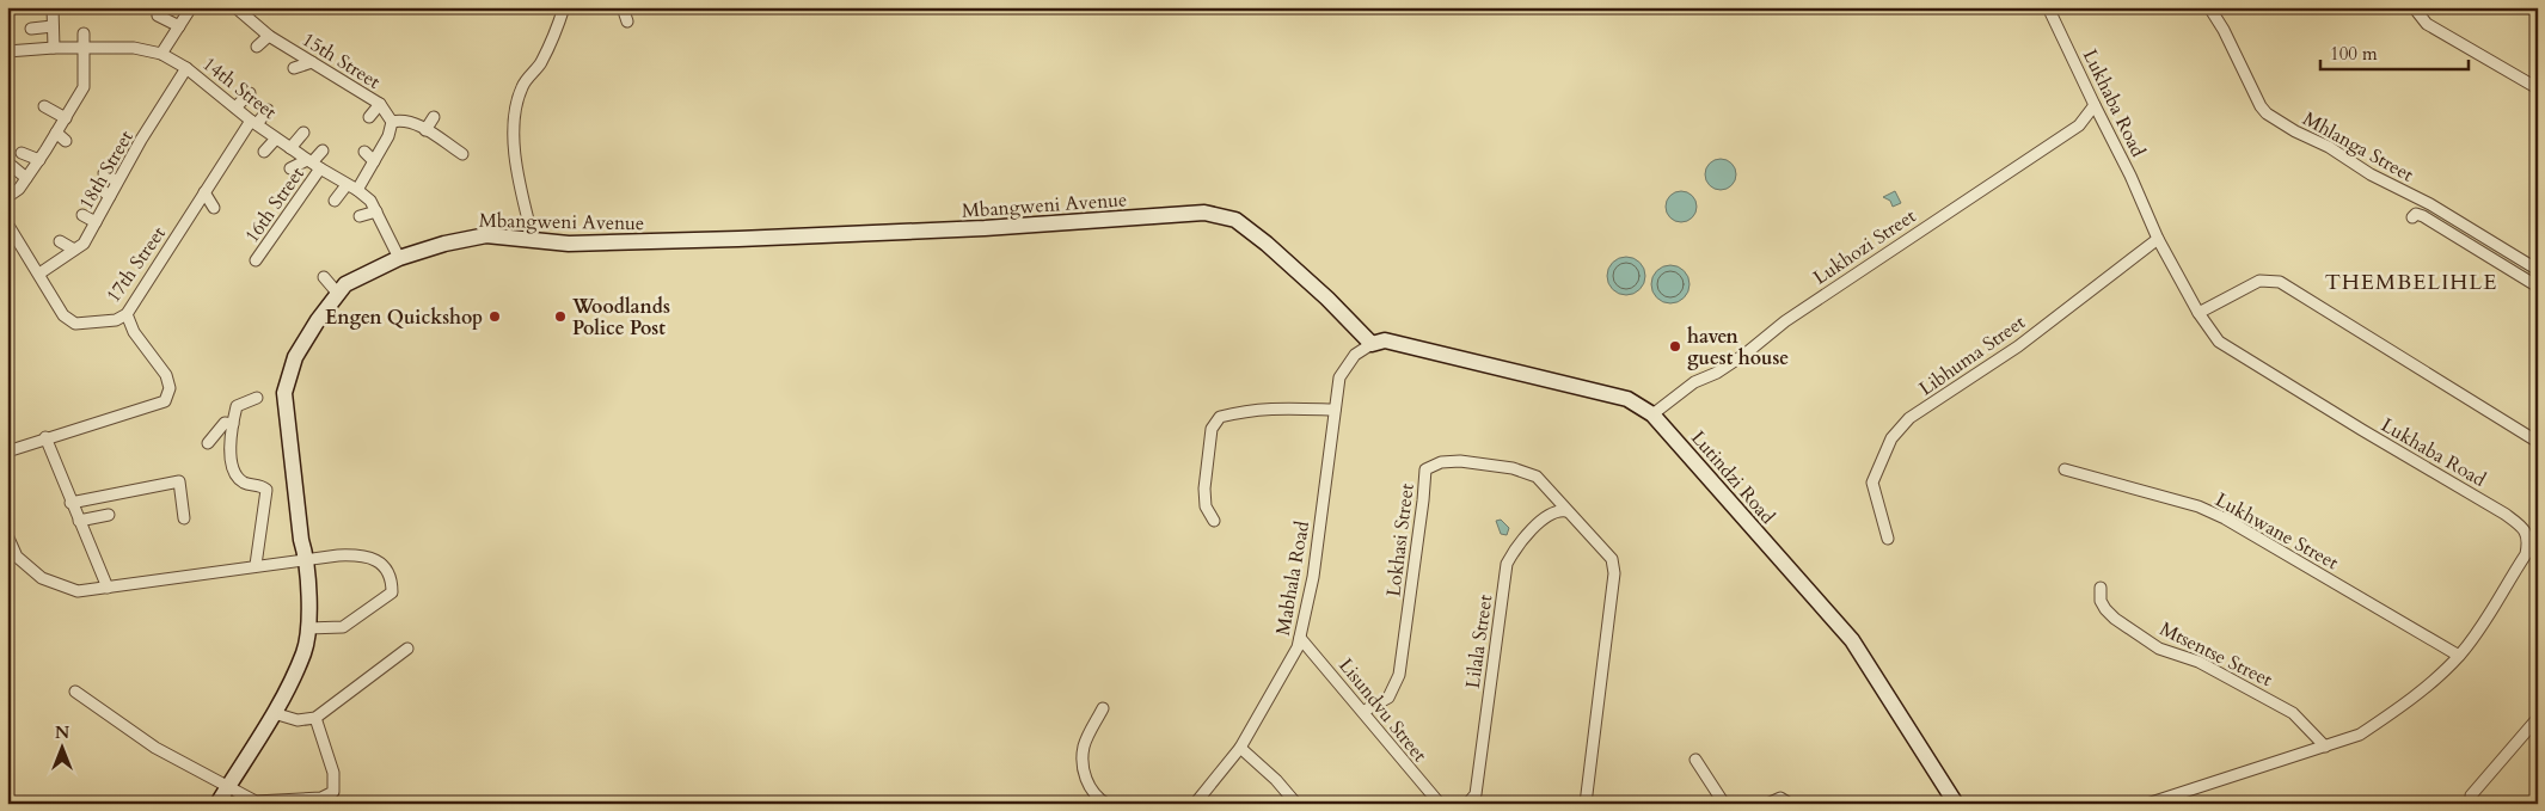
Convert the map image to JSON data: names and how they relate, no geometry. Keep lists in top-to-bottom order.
{
  "streets": {
    "street": [
      "15th Street",
      "14th Street",
      "Lukhaba Road",
      "Mhlanga Street",
      "18th Street",
      "16th Street",
      "Mbangweni Avenue",
      "Lukhozi Street",
      "17th Street",
      "Libhuma Street",
      "Lutindzi Road",
      "Lukhwane Street",
      "Lokhasi Street",
      "Mabhala Road",
      "Lilala Street",
      "Mtsentse Street",
      "Lisundvu Street"
    ]
  },
  "crossings": [
    ["14th Street", "18th Street"],
    ["14th Street", "16th Street"],
    ["14th Street", "Mbangweni Avenue"],
    ["14th Street", "17th Street"],
    ["Lukhaba Road", "Lukhozi Street"],
    ["Lukhaba Road", "Libhuma Street"],
    ["Lukhaba Road", "Lukhwane Street"],
    ["Lukhaba Road", "Mtsentse Street"],
    ["18th Street", "17th Street"],
    ["Mbangweni Avenue", "Lutindzi Road"],
    ["Mbangweni Avenue", "Mabhala Road"],
    ["Lukhozi Street", "Lutindzi Road"],
    ["Lutindzi Road", "Mabhala Road"],
    ["Lokhasi Street", "Lilala Street"],
    ["Lokhasi Street", "Lisundvu Street"],
    ["Mabhala Road", "Lisundvu Street"]
  ],
  "districts": ["THEMBELIHLE"],
  "places": ["Engen Quickshop", "Woodlands Police Post", "haven guest house"],
  "scale_bar": "100 m",
  "north": "top"
}
